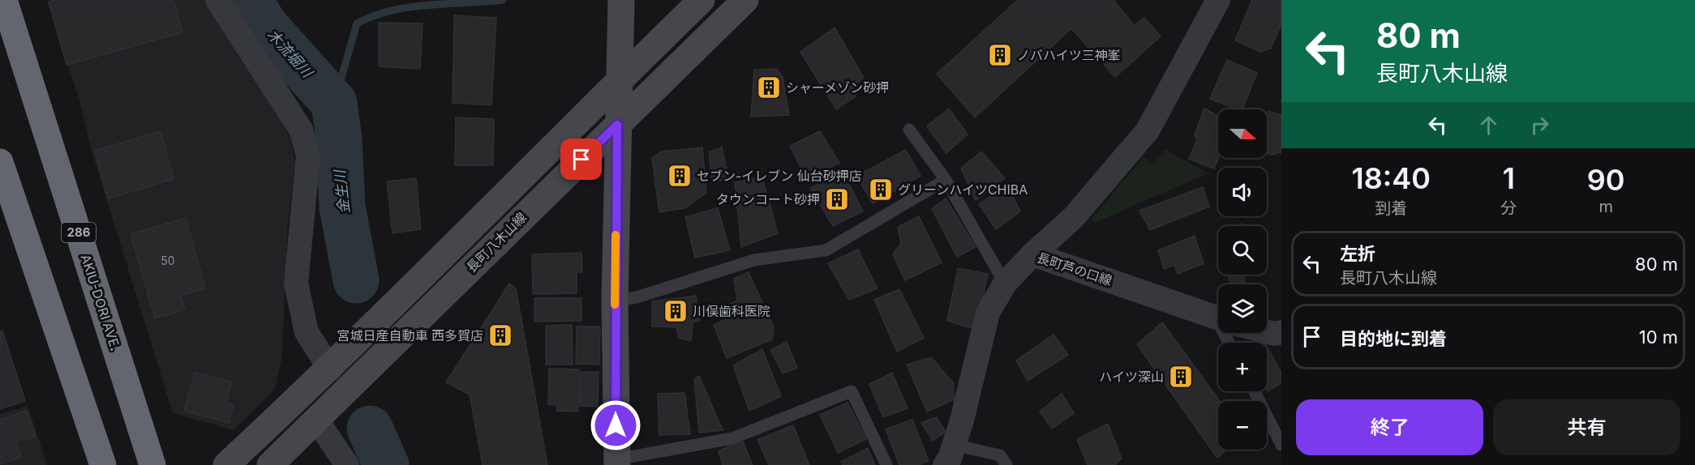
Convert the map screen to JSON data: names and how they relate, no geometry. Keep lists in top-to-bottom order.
{
  "streets": {
    "highway": ["286", "AKIU-DORI AVE."],
    "street": ["長町八木山線", "長町芦の口線"]
  },
  "water": ["木流堀川", "金生川"],
  "places": {
    "building": [
      "ノバハイツ三神峯",
      "シャーメゾン砂押",
      "セブン-イレブン 仙台砂押店",
      "グリーンハイツCHIBA",
      "タウンコート砂押",
      "川俣歯科医院",
      "宮城日産自動車 西多賀店",
      "ハイツ深山"
    ]
  },
  "house_numbers": ["50"],
  "north": "right",
  "page": {
    "turn": ["80 m", "長町八木山線"],
    "map_buttons": ["+", "−"],
    "eta": [
      "18:40",
      "到着",
      "1",
      "分",
      "90",
      "m"
    ],
    "list": [
      {
        "name": "左折",
        "note": "長町八木山線",
        "value": "80 m"
      },
      {
        "name": "目的地に到着",
        "value": "10 m"
      }
    ],
    "buttons": ["終了", "共有"]
  }
}
